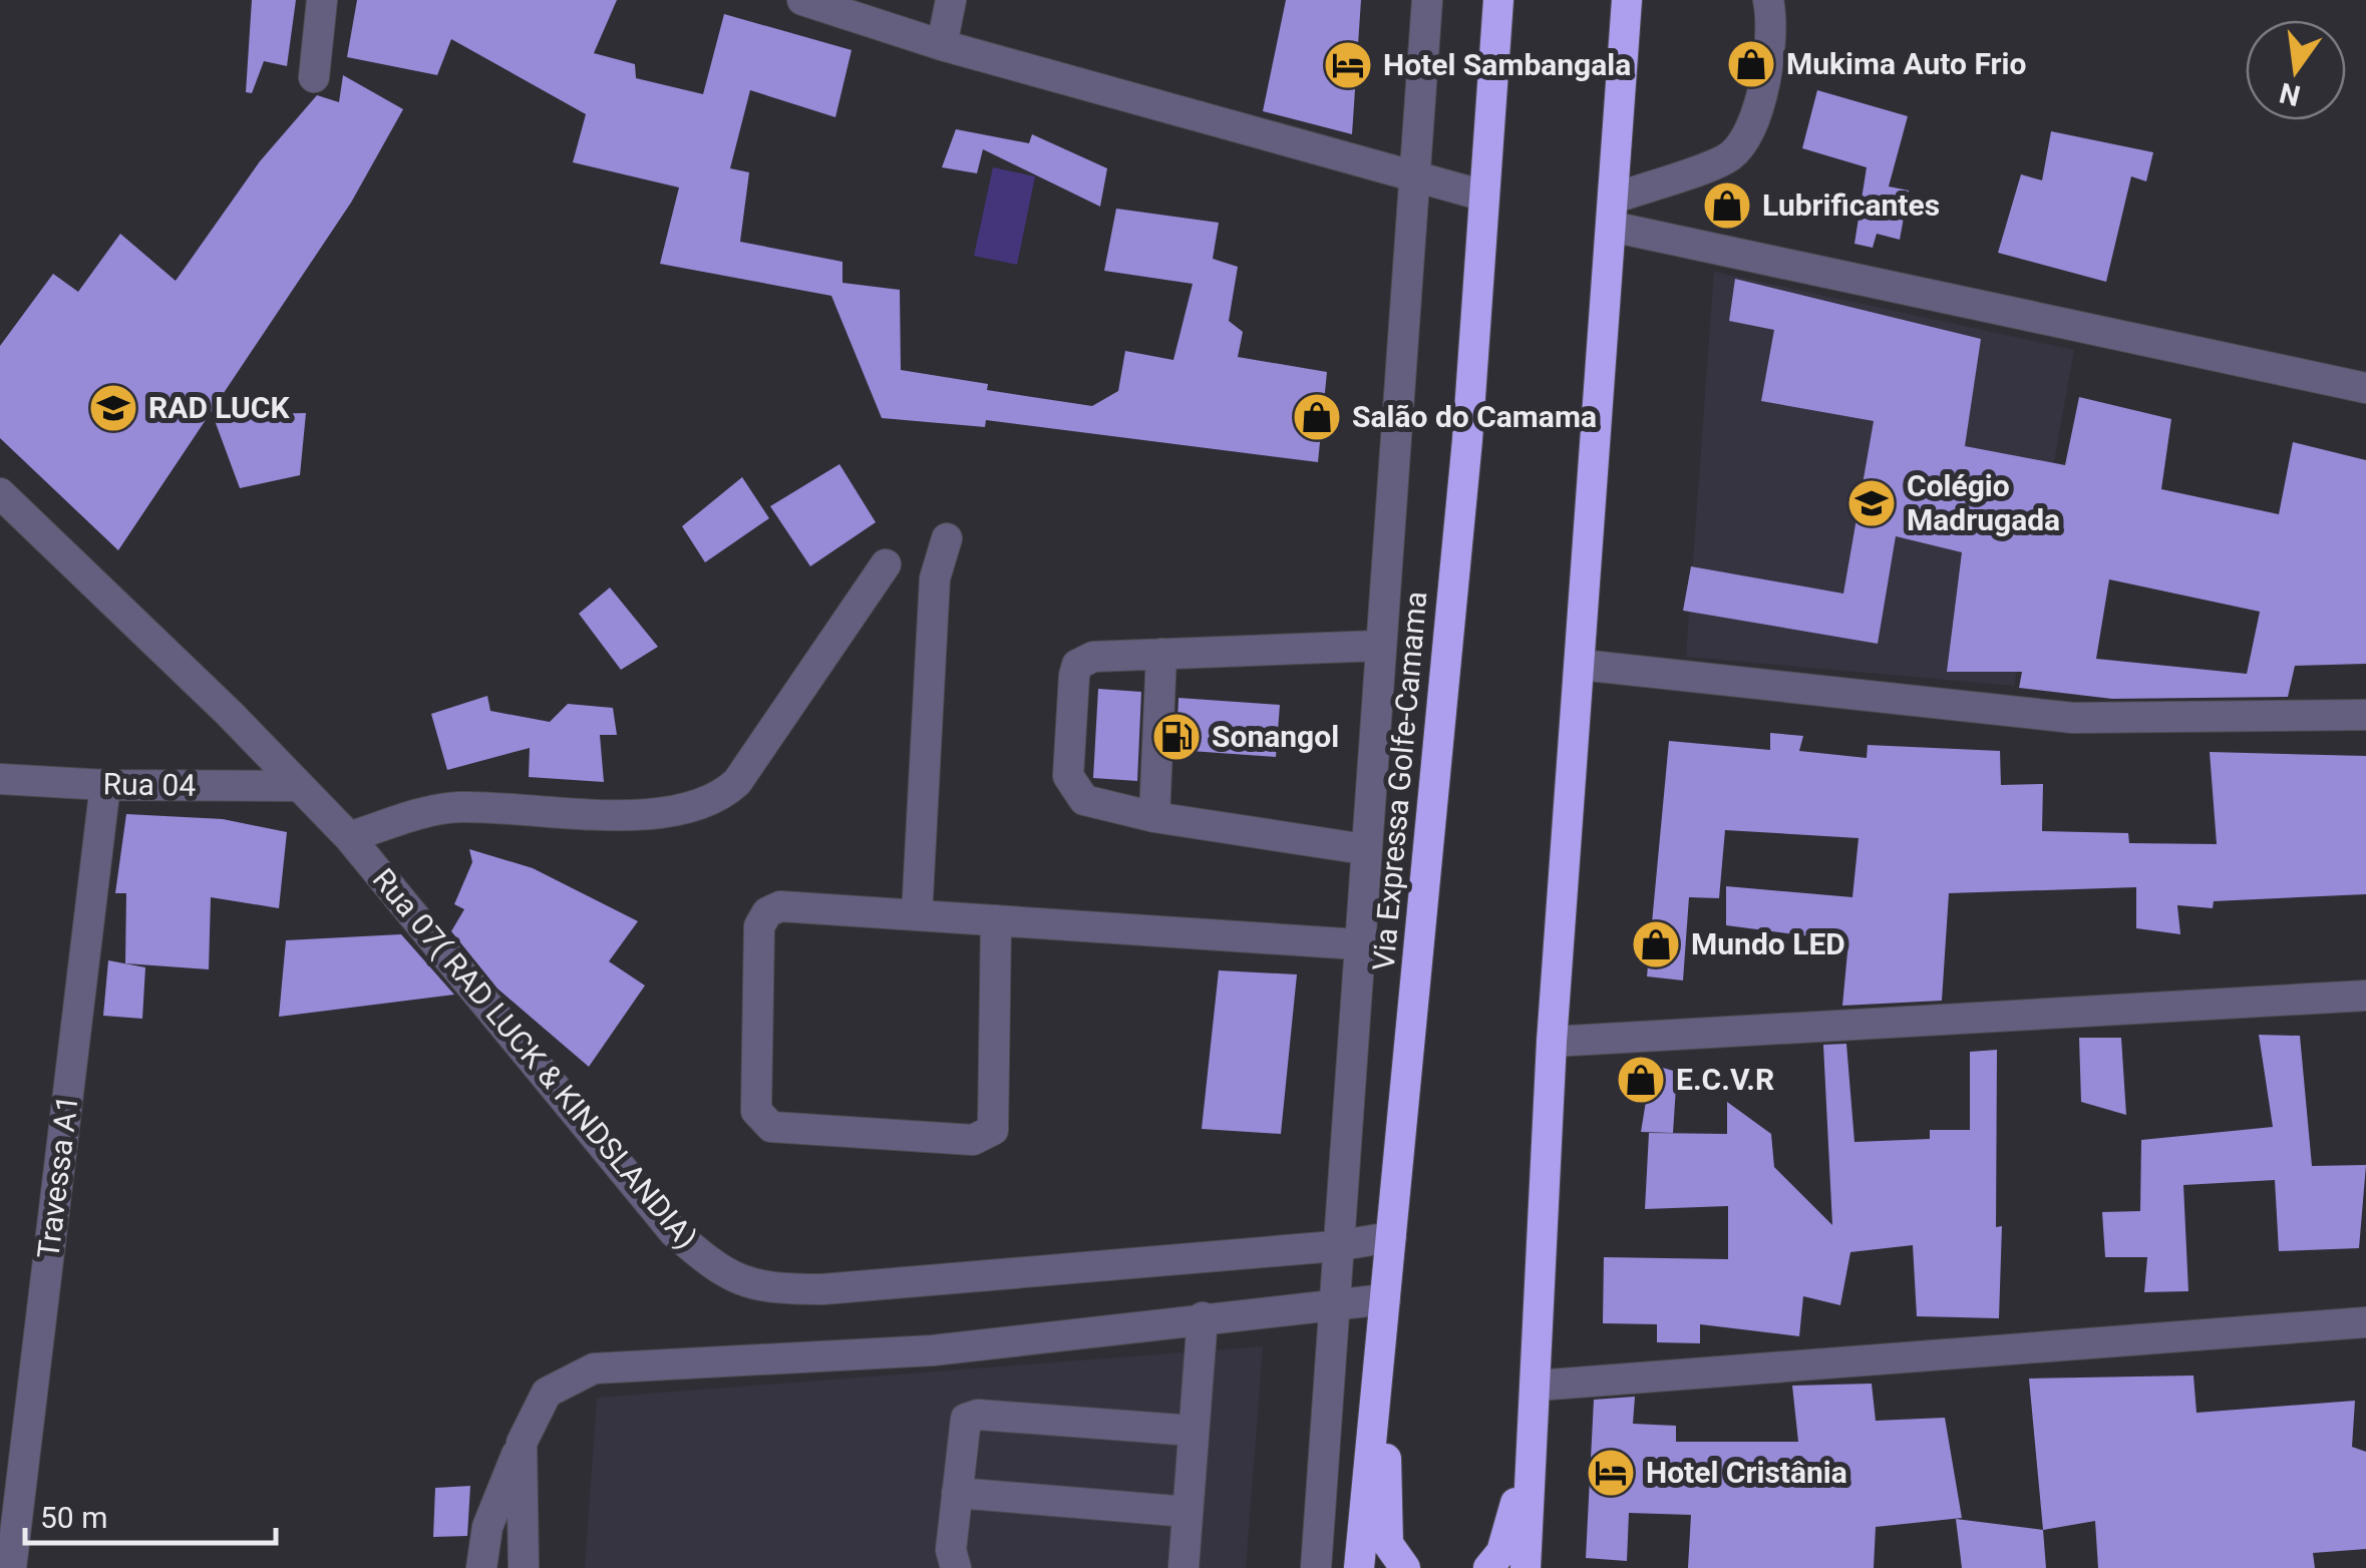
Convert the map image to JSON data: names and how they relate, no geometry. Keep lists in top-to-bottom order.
{
  "streets": {
    "highway": ["Via Expressa Golfe-Camama"],
    "street": ["Rua 04", "Rua 07( RAD LUCK & KINDSLANDIA)", "Travessa A1"]
  },
  "crossings": [
    ["Via Expressa Golfe-Camama", "Rua 07( RAD LUCK & KINDSLANDIA)"],
    ["Rua 04", "Rua 07( RAD LUCK & KINDSLANDIA)"],
    ["Rua 04", "Travessa A1"]
  ],
  "places": {
    "shop": [
      "Mukima Auto Frio",
      "Lubrificantes",
      "Salão do Camama",
      "Mundo LED",
      "E.C.V.R"
    ],
    "hotel": ["Hotel Sambangala", "Hotel Cristânia"],
    "school or university": ["RAD LUCK", "Colégio Madrugada"],
    "fuel station": ["Sonangol"]
  },
  "scale_bar": "50 m",
  "north": "bottom"
}
